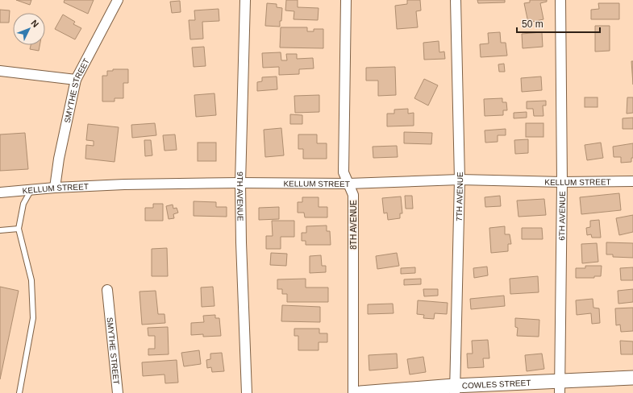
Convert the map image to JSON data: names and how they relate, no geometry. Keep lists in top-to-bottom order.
{
  "streets": {
    "main road": ["COWLES STREET"],
    "street": [
      "SMYTHE STREET",
      "KELLUM STREET",
      "9TH AVENUE",
      "7TH AVENUE",
      "6TH AVENUE",
      "8TH AVENUE"
    ]
  },
  "crossings": [
    ["SMYTHE STREET", "KELLUM STREET"],
    ["KELLUM STREET", "9TH AVENUE"],
    ["KELLUM STREET", "7TH AVENUE"],
    ["KELLUM STREET", "6TH AVENUE"],
    ["KELLUM STREET", "8TH AVENUE"],
    ["7TH AVENUE", "COWLES STREET"],
    ["6TH AVENUE", "COWLES STREET"]
  ],
  "scale_bar": "50 m",
  "north": "top right"
}
